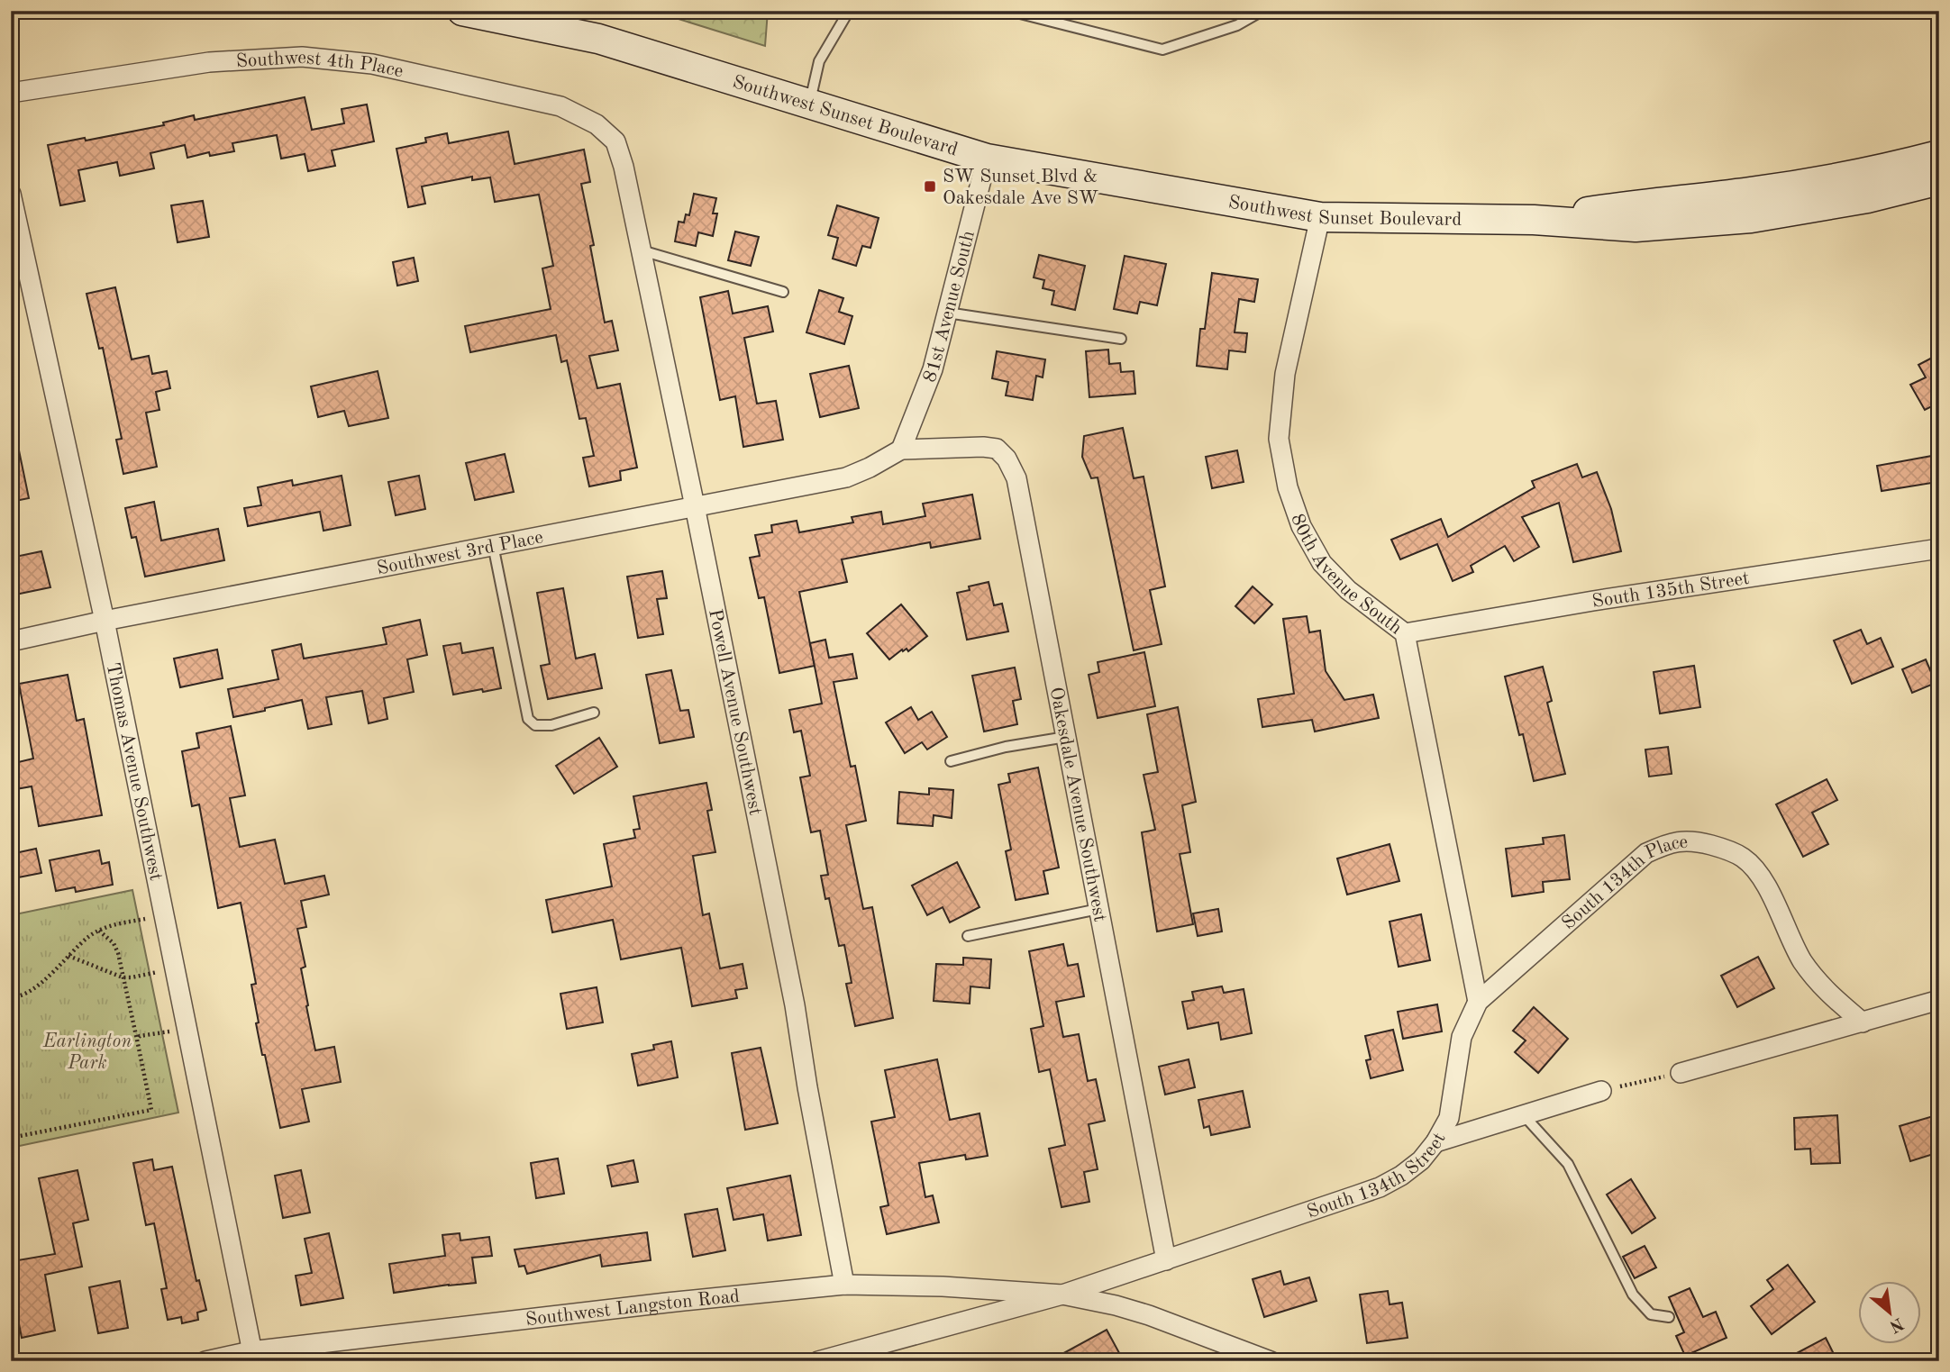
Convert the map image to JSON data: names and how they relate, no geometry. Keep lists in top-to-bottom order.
{
  "streets": {
    "main road": ["Southwest Sunset Boulevard"],
    "street": [
      "Southwest 4th Place",
      "81st Avenue South",
      "Southwest 3rd Place",
      "80th Avenue South",
      "South 135th Street",
      "Powell Avenue Southwest",
      "Thomas Avenue Southwest",
      "Oakesdale Avenue Southwest",
      "South 134th Place",
      "South 134th Street",
      "Southwest Langston Road"
    ]
  },
  "crossings": [
    ["Southwest 4th Place", "Powell Avenue Southwest"],
    ["Southwest Sunset Boulevard", "81st Avenue South"],
    ["Southwest Sunset Boulevard", "80th Avenue South"],
    ["81st Avenue South", "Southwest 3rd Place"],
    ["81st Avenue South", "Oakesdale Avenue Southwest"],
    ["Southwest 3rd Place", "Powell Avenue Southwest"],
    ["Southwest 3rd Place", "Thomas Avenue Southwest"],
    ["Southwest 3rd Place", "Oakesdale Avenue Southwest"],
    ["80th Avenue South", "South 135th Street"],
    ["80th Avenue South", "South 134th Place"],
    ["Powell Avenue Southwest", "Southwest Langston Road"],
    ["Thomas Avenue Southwest", "Southwest Langston Road"],
    ["Oakesdale Avenue Southwest", "South 134th Street"],
    ["South 134th Place", "South 134th Street"],
    ["South 134th Street", "Southwest Langston Road"]
  ],
  "parks": ["Earlington Park"],
  "places": {
    "transit": ["SW Sunset Blvd & Oakesdale Ave SW"]
  },
  "north": "bottom right"
}
